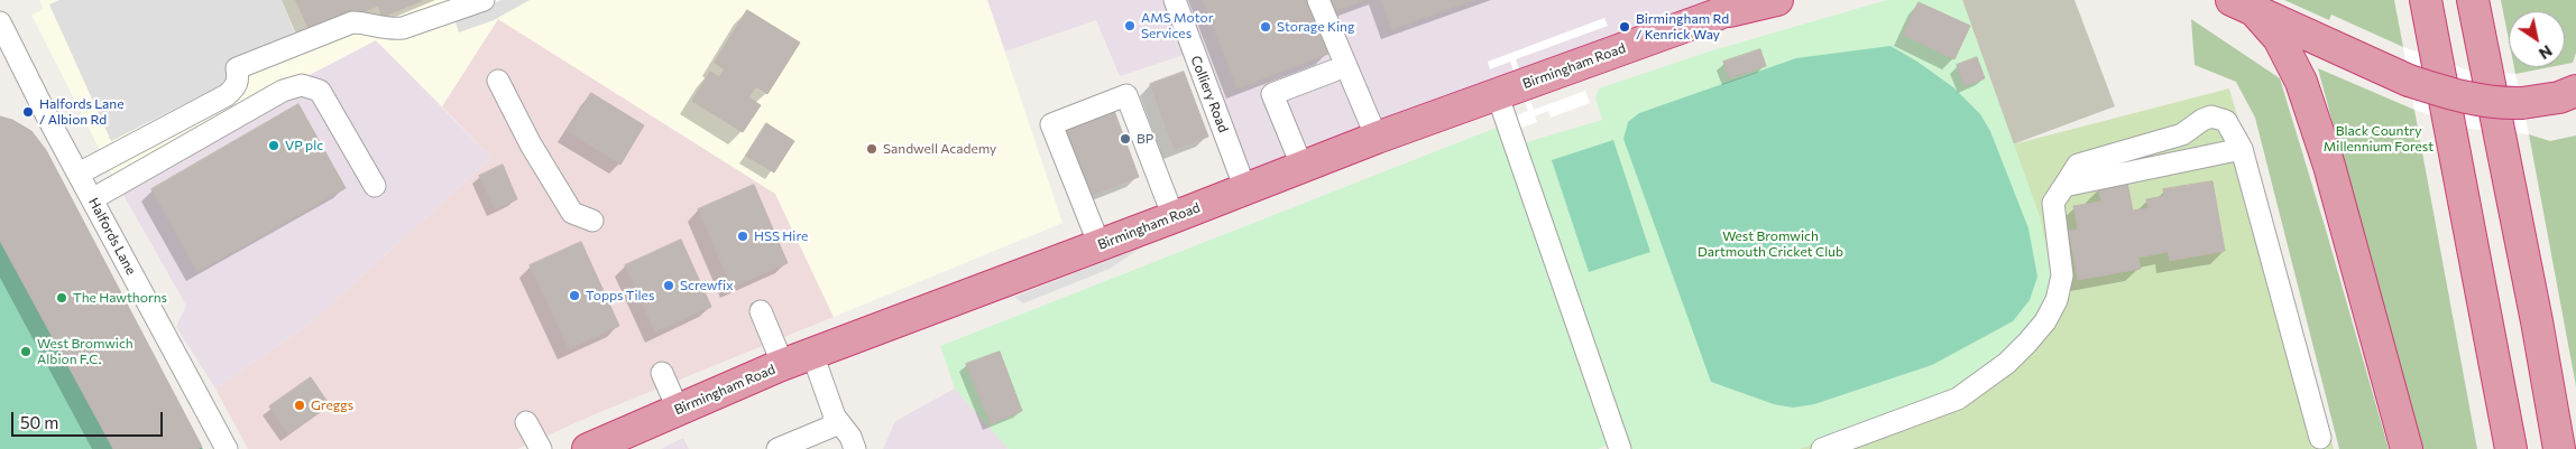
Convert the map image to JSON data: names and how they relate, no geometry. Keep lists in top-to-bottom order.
{
  "streets": {
    "highway": ["Birmingham Road"],
    "street": ["Colliery Road", "Halfords Lane"]
  },
  "crossings": [
    ["Birmingham Road", "Colliery Road"]
  ],
  "parks": ["Black Country Millennium Forest", "West Bromwich Dartmouth Cricket Club"],
  "places": [
    "AMS Motor Services",
    "Storage King",
    "Birmingham Rd / Kenrick Way",
    "Halfords Lane / Albion Rd",
    "BP",
    "VP plc",
    "Sandwell Academy",
    "HSS Hire",
    "Screwfix",
    "Topps Tiles",
    "The Hawthorns",
    "West Bromwich Albion F.C.",
    "Greggs"
  ],
  "scale_bar": "50 m",
  "north": "bottom right"
}
